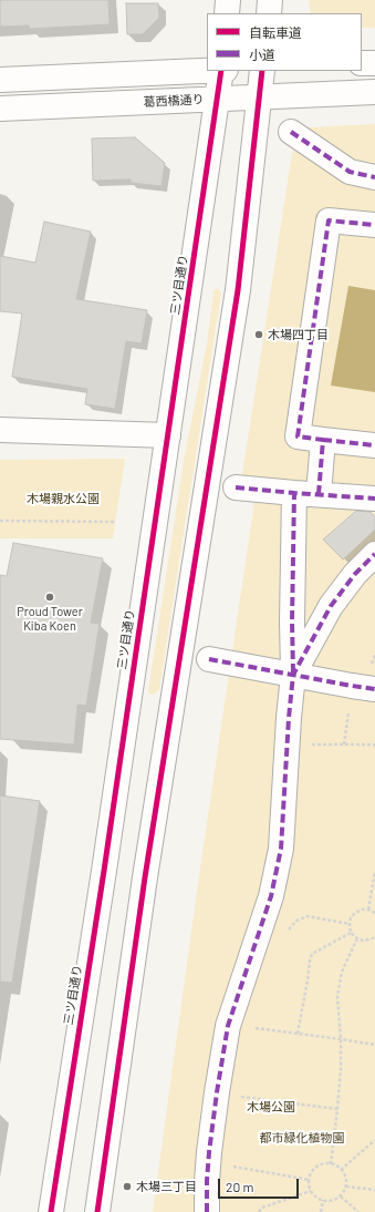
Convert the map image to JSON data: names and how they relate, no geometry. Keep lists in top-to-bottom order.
{
  "streets": {
    "main road": ["葛西橋通り", "三ツ目通り"]
  },
  "crossings": [
    ["葛西橋通り", "三ツ目通り"]
  ],
  "parks": ["木場親水公園", "木場公園", "都市緑化植物園"],
  "places": ["木場四丁目", "Proud Tower Kiba Koen", "木場三丁目"],
  "legend": ["自転車道", "小道"],
  "scale_bar": "20 m"
}
